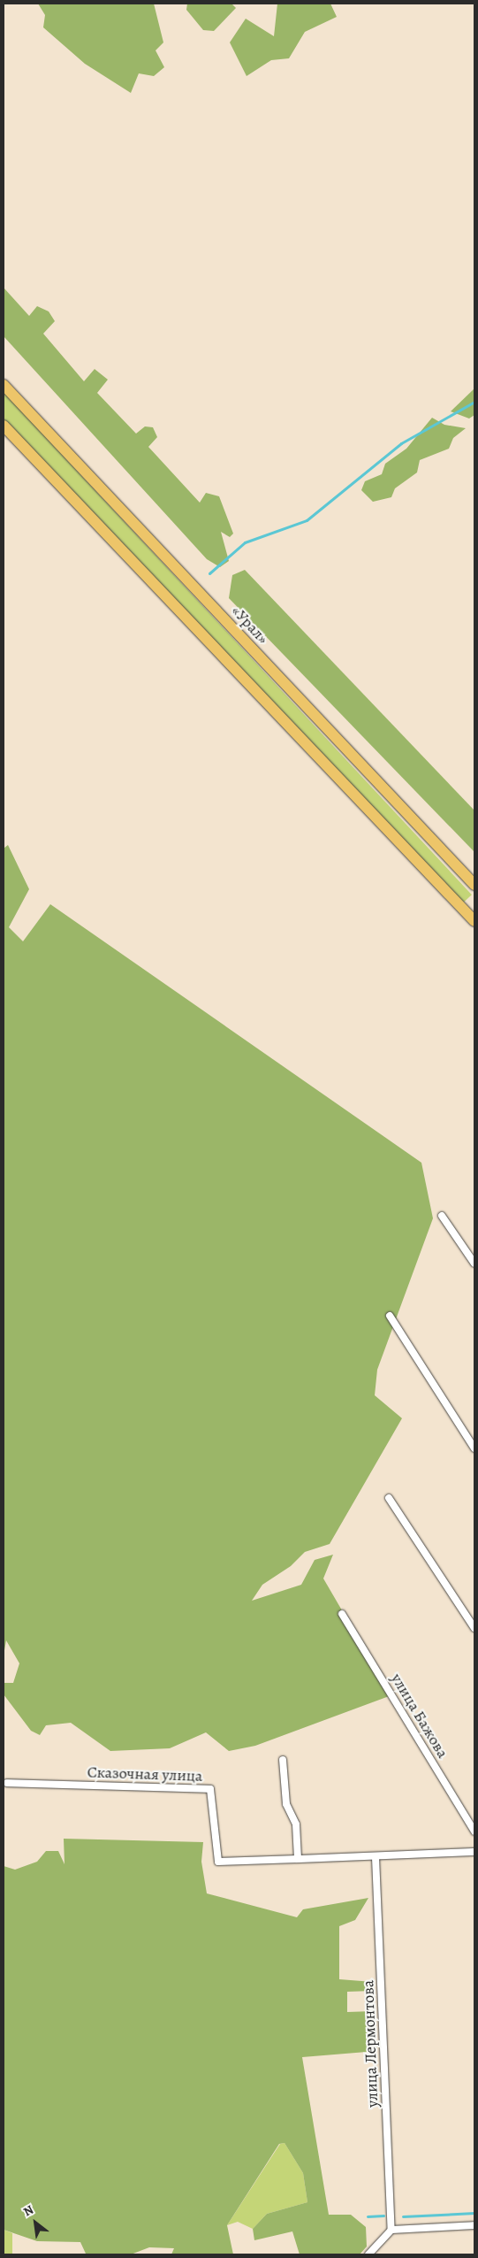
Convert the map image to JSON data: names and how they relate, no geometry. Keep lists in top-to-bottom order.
{
  "streets": {
    "main road": ["«Урал»"],
    "street": ["улица Бажова", "Сказочная улица", "улица Лермонтова"]
  },
  "crossings": [
    ["Сказочная улица", "улица Лермонтова"]
  ],
  "north": "top left"
}
